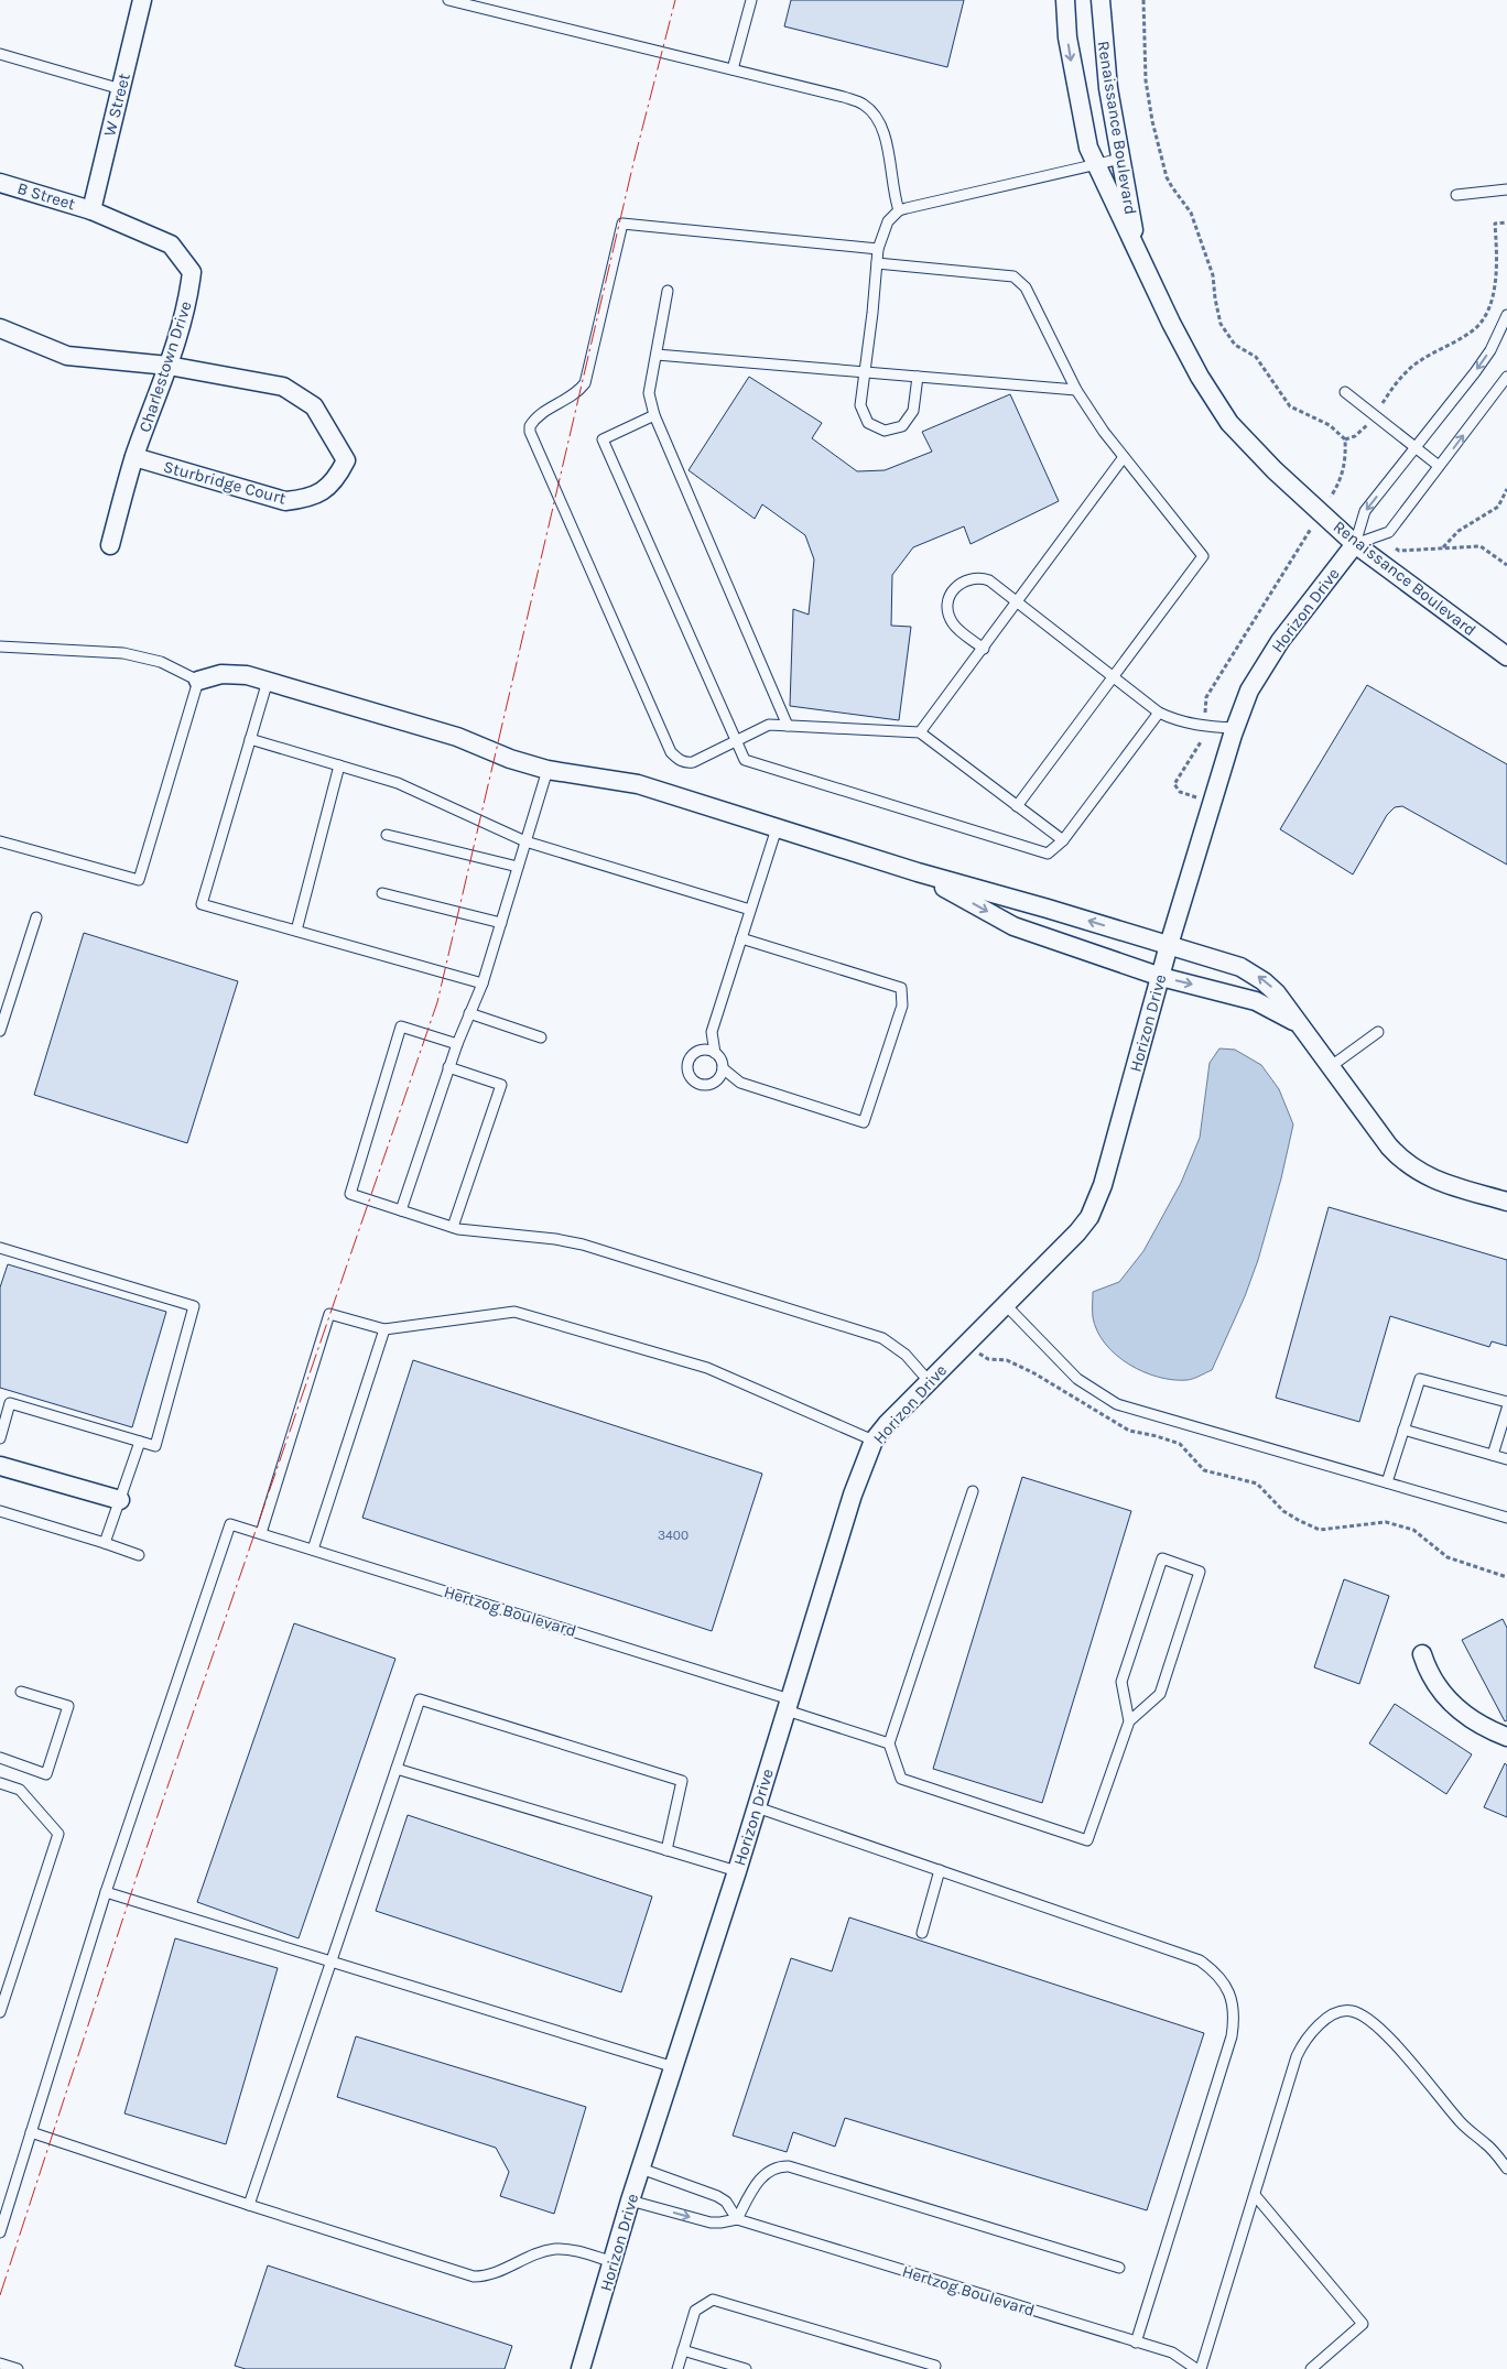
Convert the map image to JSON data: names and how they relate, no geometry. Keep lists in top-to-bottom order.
{
  "streets": {
    "street": [
      "W Street",
      "Renaissance Boulevard",
      "B Street",
      "Charlestown Drive",
      "Sturbridge Court",
      "Horizon Drive"
    ],
    "lane": ["Hertzog Boulevard"]
  },
  "crossings": [
    ["W Street", "B Street"],
    ["W Street", "Charlestown Drive"],
    ["Renaissance Boulevard", "Horizon Drive"],
    ["B Street", "Charlestown Drive"],
    ["Charlestown Drive", "Sturbridge Court"],
    ["Horizon Drive", "Hertzog Boulevard"]
  ],
  "house_numbers": ["3400"]
}
